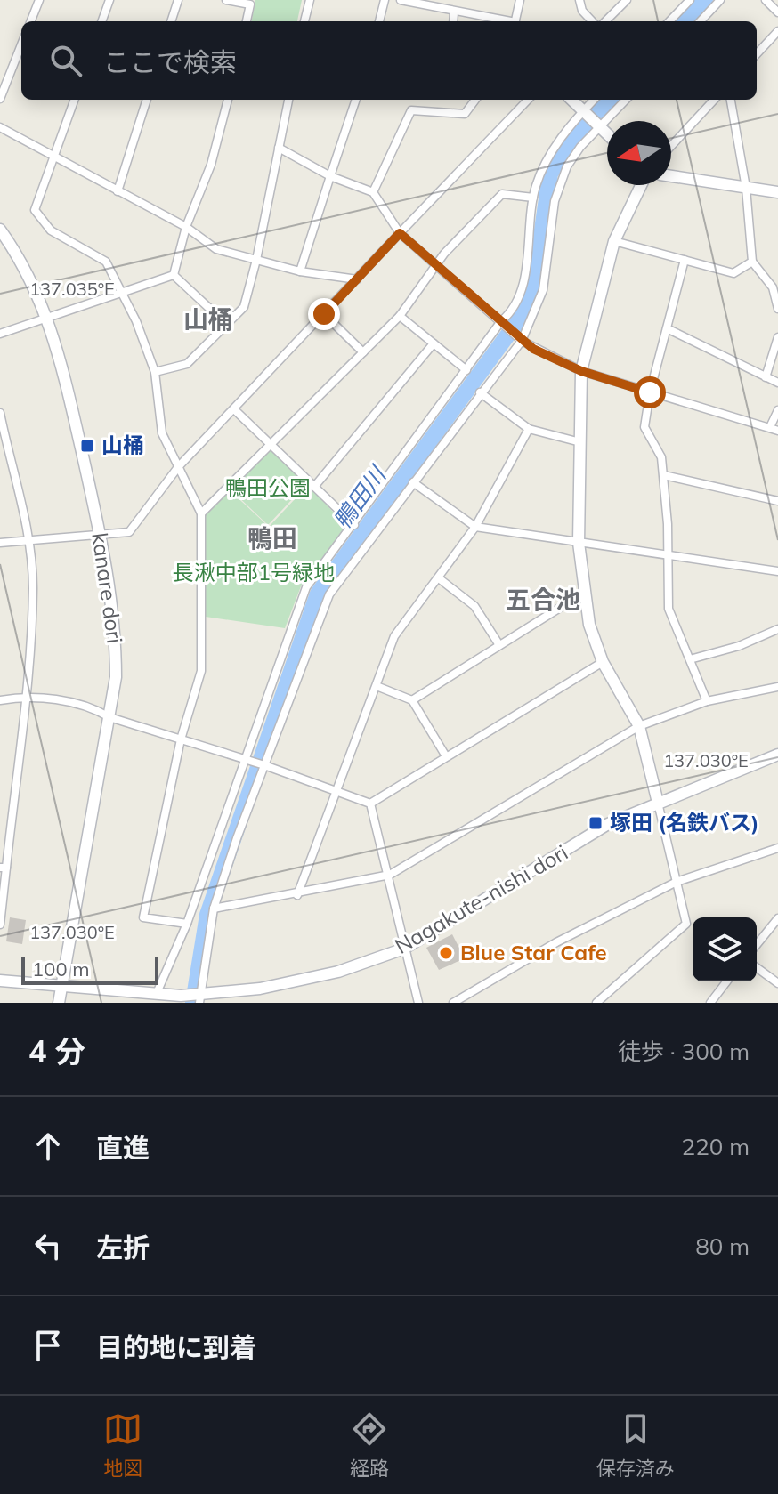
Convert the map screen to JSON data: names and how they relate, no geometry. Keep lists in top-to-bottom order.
{
  "streets": {
    "street": ["kanare dori", "Nagakute-nishi dori"]
  },
  "crossings": [
    ["kanare dori", "Nagakute-nishi dori"]
  ],
  "districts": ["山桶", "鴨田", "五合池"],
  "water": ["鴨田川"],
  "parks": ["鴨田公園", "長湫中部1号緑地"],
  "places": {
    "transit": ["山桶", "塚田 (名鉄バス)"],
    "other": ["Blue Star Cafe"]
  },
  "scale_bar": "100 m",
  "north": "left",
  "page": {
    "search": "ここで検索",
    "scale": "100 m",
    "heading": ["4 分", "徒歩 · 300 m"],
    "list": [
      ["直進", "220 m"],
      ["左折", "80 m"],
      "目的地に到着"
    ],
    "nav": ["地図", "経路", "保存済み"]
  },
  "coordinates": ["137.035°E", "137.030°E"]
}
